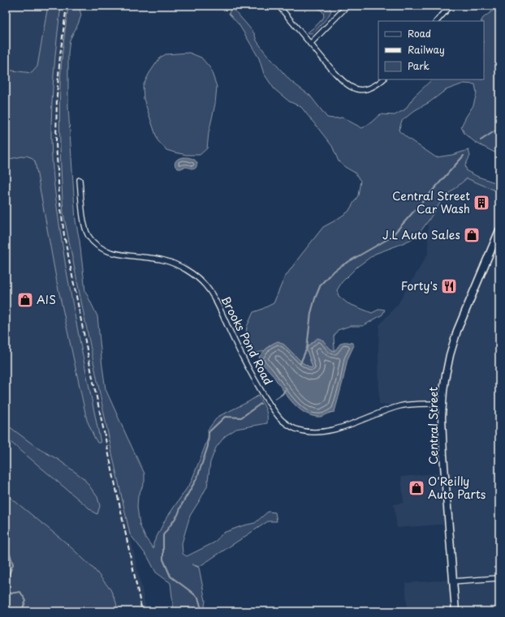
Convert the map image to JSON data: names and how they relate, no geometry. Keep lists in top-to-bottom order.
{
  "streets": {
    "main road": ["Central Street"],
    "street": ["Brooks Pond Road"]
  },
  "crossings": [
    ["Brooks Pond Road", "Central Street"]
  ],
  "places": {
    "building": ["Central Street Car Wash"],
    "shop": ["J.L Auto Sales", "AIS", "O'Reilly Auto Parts"],
    "restaurant": ["Forty's"]
  },
  "legend": ["Road", "Railway", "Park"]
}
